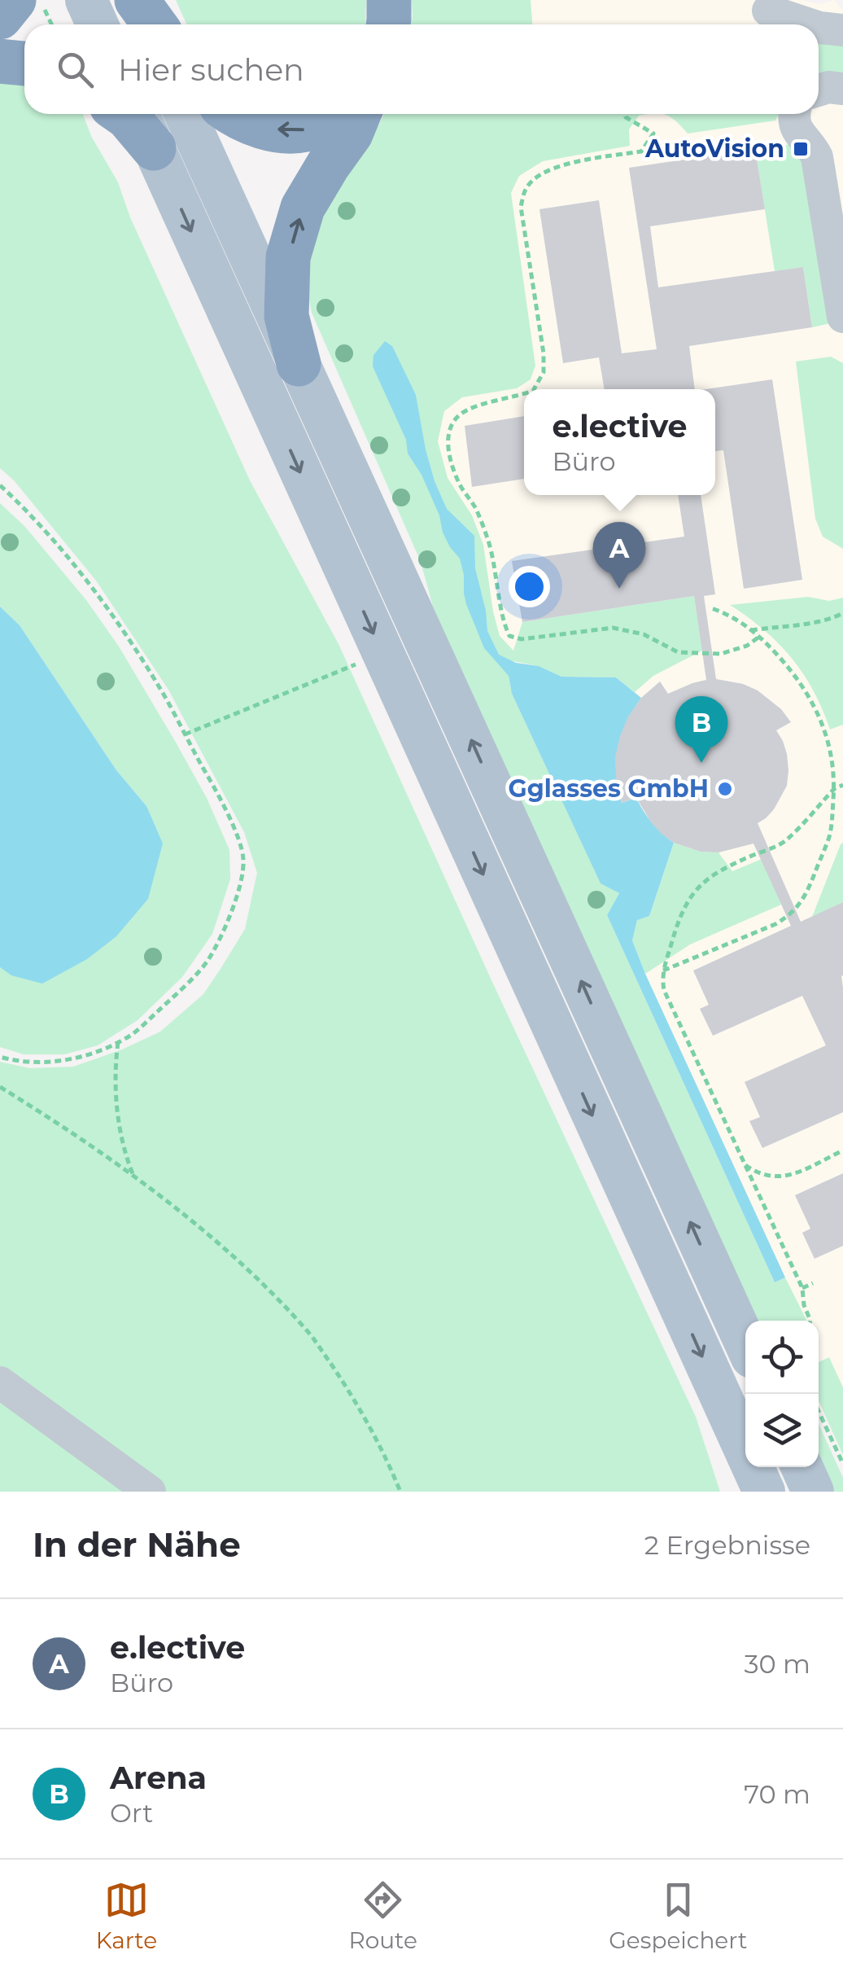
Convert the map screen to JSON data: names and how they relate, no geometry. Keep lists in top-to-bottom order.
{
  "places": {
    "transit": ["AutoVision"],
    "other": ["Gglasses GmbH"]
  },
  "page": {
    "search": "Hier suchen",
    "popup": ["e.lective", "Büro"],
    "pins": ["A", "B"],
    "heading": ["In der Nähe", "2 Ergebnisse"],
    "list": [
      {
        "mark": "A",
        "name": "e.lective",
        "note": "Büro",
        "value": "30 m"
      },
      {
        "mark": "B",
        "name": "Arena",
        "note": "Ort",
        "value": "70 m"
      }
    ],
    "nav": ["Karte", "Route", "Gespeichert"]
  }
}
